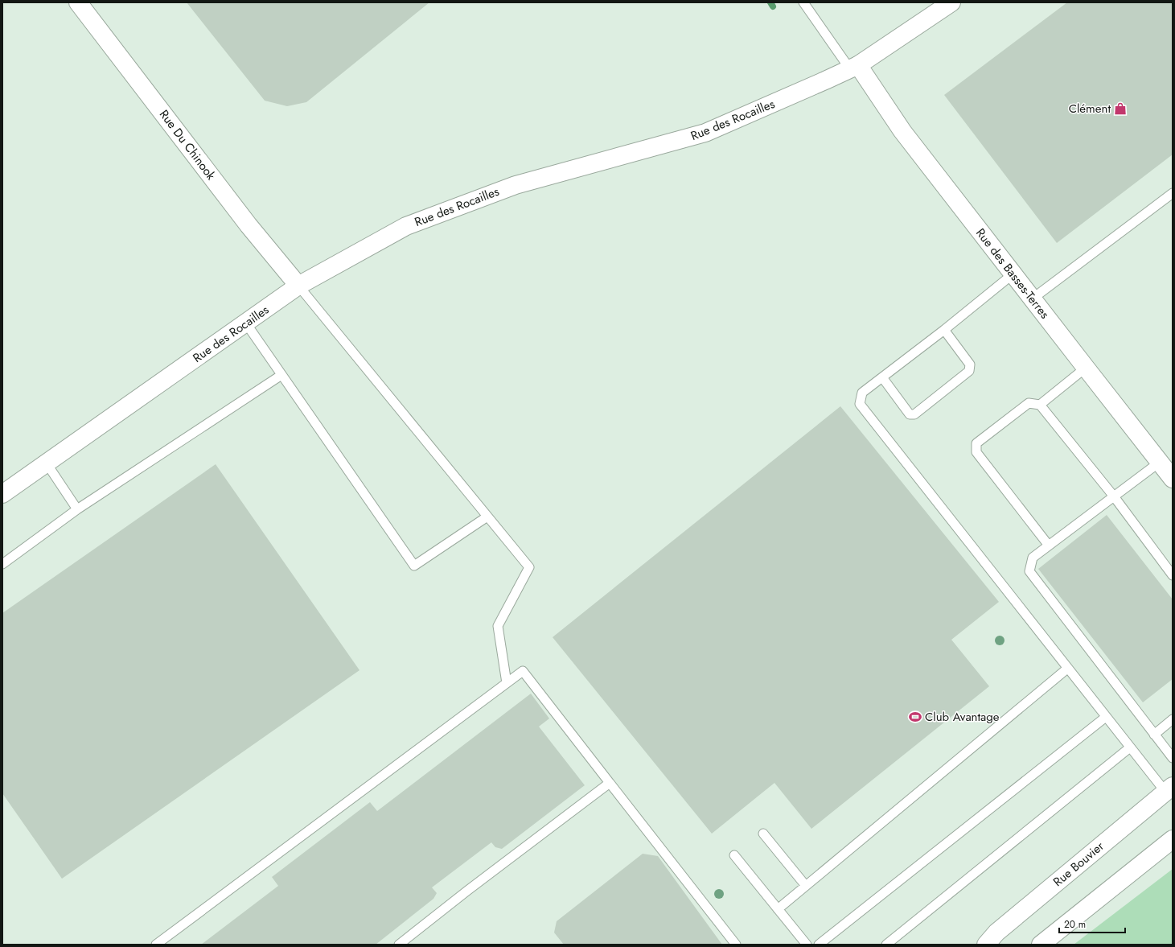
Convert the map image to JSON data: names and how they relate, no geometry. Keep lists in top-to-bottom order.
{
  "streets": {
    "street": [
      "Rue des Rocailles",
      "Rue Du Chinook",
      "Rue des Basses-Terres",
      "Rue Bouvier"
    ]
  },
  "crossings": [
    ["Rue des Rocailles", "Rue Du Chinook"],
    ["Rue des Rocailles", "Rue des Basses-Terres"]
  ],
  "places": {
    "shop": ["Clément"],
    "sports": ["Club Avantage"]
  },
  "scale_bar": "20 m"
}
